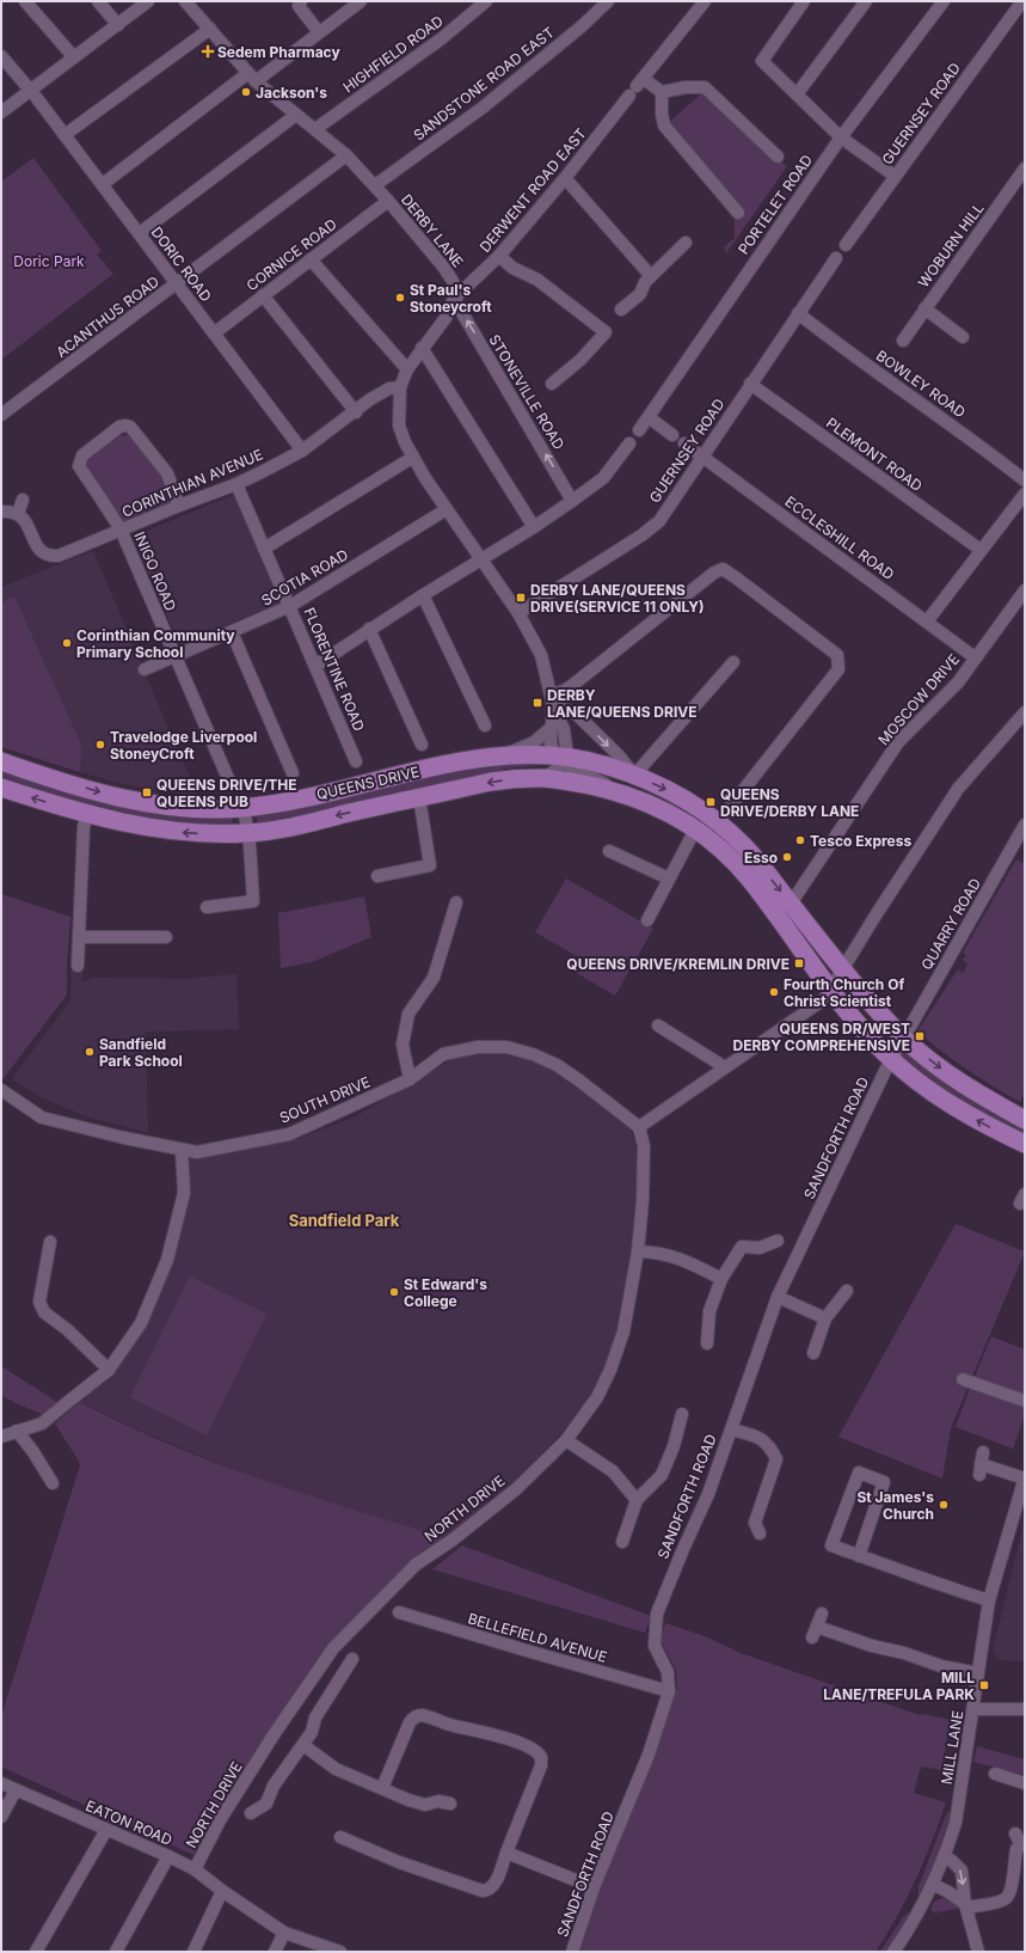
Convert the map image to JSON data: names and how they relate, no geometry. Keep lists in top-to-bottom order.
{
  "streets": {
    "highway": ["QUEENS DRIVE"],
    "street": [
      "HIGHFIELD ROAD",
      "SANDSTONE ROAD EAST",
      "GUERNSEY ROAD",
      "DERWENT ROAD EAST",
      "PORTELET ROAD",
      "DERBY LANE",
      "WOBURN HILL",
      "CORNICE ROAD",
      "DORIC ROAD",
      "ACANTHUS ROAD",
      "BOWLEY ROAD",
      "STONEVILLE ROAD",
      "PLEMONT ROAD",
      "CORINTHIAN AVENUE",
      "ECCLESHILL ROAD",
      "INIGO ROAD",
      "SCOTIA ROAD",
      "FLORENTINE ROAD",
      "MOSCOW DRIVE",
      "QUARRY ROAD",
      "SOUTH DRIVE",
      "SANDFORTH ROAD",
      "NORTH DRIVE",
      "BELLEFIELD AVENUE",
      "MILL LANE",
      "EATON ROAD"
    ]
  },
  "crossings": [
    ["HIGHFIELD ROAD", "DERBY LANE"],
    ["SANDSTONE ROAD EAST", "DERBY LANE"],
    ["GUERNSEY ROAD", "BOWLEY ROAD"],
    ["GUERNSEY ROAD", "PLEMONT ROAD"],
    ["GUERNSEY ROAD", "ECCLESHILL ROAD"],
    ["DERWENT ROAD EAST", "DERBY LANE"],
    ["DERWENT ROAD EAST", "STONEVILLE ROAD"],
    ["DERBY LANE", "CORNICE ROAD"],
    ["DERBY LANE", "ACANTHUS ROAD"],
    ["DERBY LANE", "STONEVILLE ROAD"],
    ["CORNICE ROAD", "DORIC ROAD"],
    ["DORIC ROAD", "ACANTHUS ROAD"],
    ["DORIC ROAD", "CORINTHIAN AVENUE"],
    ["CORINTHIAN AVENUE", "INIGO ROAD"],
    ["CORINTHIAN AVENUE", "FLORENTINE ROAD"],
    ["ECCLESHILL ROAD", "MOSCOW DRIVE"],
    ["INIGO ROAD", "SCOTIA ROAD"],
    ["SCOTIA ROAD", "FLORENTINE ROAD"],
    ["MOSCOW DRIVE", "QUEENS DRIVE"],
    ["QUEENS DRIVE", "QUARRY ROAD"],
    ["QUEENS DRIVE", "SANDFORTH ROAD"],
    ["QUARRY ROAD", "SANDFORTH ROAD"],
    ["SOUTH DRIVE", "NORTH DRIVE"],
    ["SANDFORTH ROAD", "BELLEFIELD AVENUE"],
    ["NORTH DRIVE", "EATON ROAD"]
  ],
  "districts": ["Sandfield Park"],
  "parks": ["Doric Park"],
  "places": {
    "health": ["Sedem Pharmacy"],
    "other": [
      "Jackson's",
      "St Paul's Stoneycroft",
      "Corinthian Community Primary School",
      "Travelodge Liverpool StoneyCroft",
      "Tesco Express",
      "Esso",
      "Fourth Church Of Christ Scientist",
      "Sandfield Park School",
      "St Edward's College",
      "St James's Church"
    ],
    "transit": [
      "DERBY LANE/QUEENS DRIVE(SERVICE 11 ONLY)",
      "DERBY LANE/QUEENS DRIVE",
      "QUEENS DRIVE/THE QUEENS PUB",
      "QUEENS DRIVE/DERBY LANE",
      "QUEENS DRIVE/KREMLIN DRIVE",
      "QUEENS DR/WEST DERBY COMPREHENSIVE",
      "MILL LANE/TREFULA PARK"
    ]
  }
}
